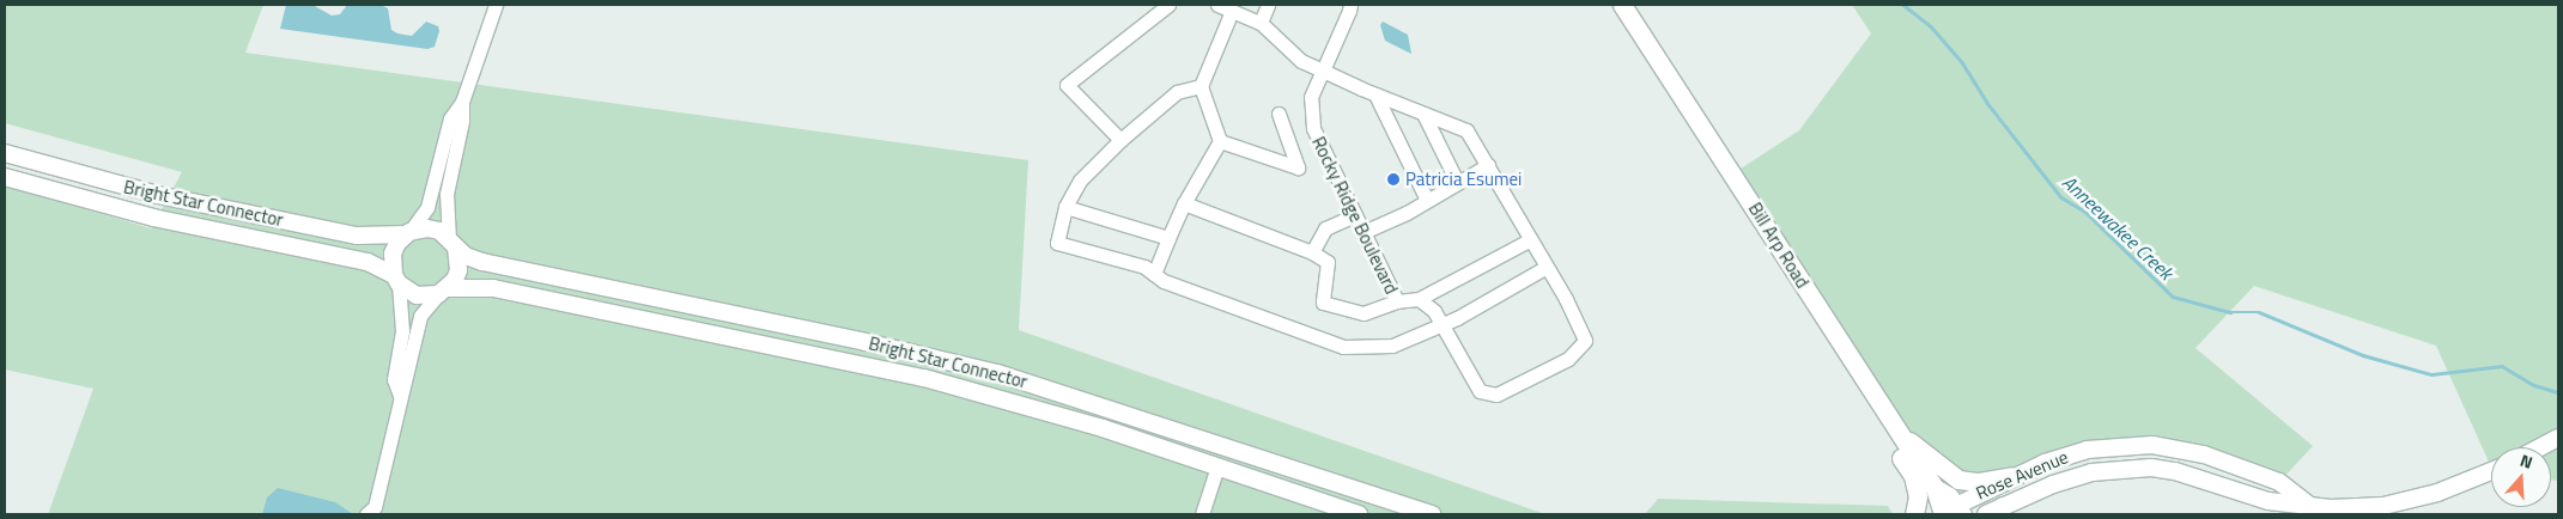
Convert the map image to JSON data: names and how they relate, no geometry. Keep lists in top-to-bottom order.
{
  "streets": {
    "main road": ["Bill Arp Road"],
    "street": ["Bright Star Connector", "Rocky Ridge Boulevard", "Rose Avenue"]
  },
  "crossings": [
    ["Bill Arp Road", "Rose Avenue"]
  ],
  "water": ["Anneewakee Creek"],
  "places": ["Patricia Esumei"],
  "north": "top"
}
